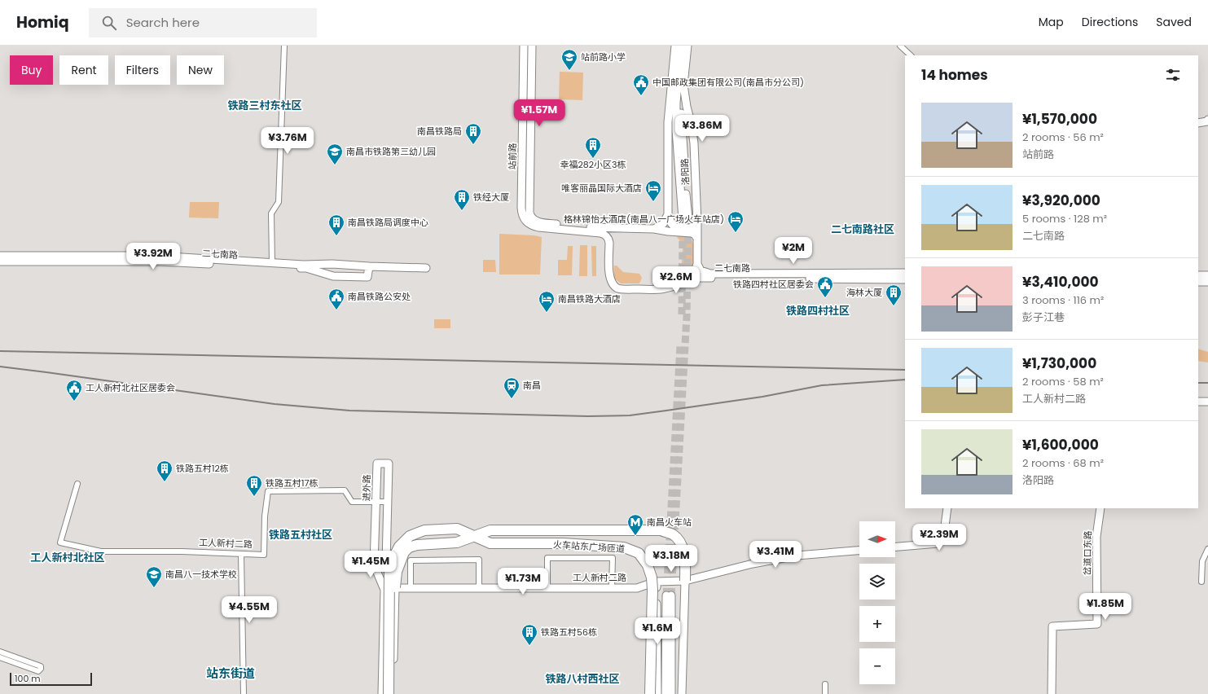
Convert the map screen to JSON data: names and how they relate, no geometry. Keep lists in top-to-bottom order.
{
  "streets": {
    "highway": ["火车站东广场匝道"],
    "main road": [
      "站前路",
      "洛阳路",
      "二七南路",
      "进外路",
      "工人新村二路",
      "岔道口东路"
    ]
  },
  "crossings": [
    ["进外路", "工人新村二路"],
    ["进外路", "火车站东广场匝道"],
    ["工人新村二路", "火车站东广场匝道"]
  ],
  "districts": [
    "铁路三村东社区",
    "二七南路社区",
    "铁路四村社区",
    "铁路五村社区",
    "工人新村北社区",
    "站东街道",
    "铁路八村西社区"
  ],
  "places": {
    "school or university": ["站前路小学", "南昌市铁路第三幼儿园", "南昌八一技术学校"],
    "public building": [
      "中国邮政集团有限公司(南昌市分公司)",
      "铁路四村社区居委会",
      "南昌铁路公安处",
      "工人新村北社区居委会"
    ],
    "building": [
      "南昌铁路局",
      "幸福282小区3栋",
      "铁经大厦",
      "南昌铁路局调度中心",
      "海林大厦",
      "铁路五村12栋",
      "铁路五村17栋",
      "铁路五村56栋"
    ],
    "hotel": ["唯客丽晶国际大酒店", "格林锦怡大酒店(南昌八一广场火车站店)", "南昌铁路大酒店"],
    "station": ["南昌"],
    "metro station": ["南昌火车站"]
  },
  "scale_bar": "100 m",
  "north": "right",
  "page": {
    "header": "Homiq",
    "search": "Search here",
    "nav": ["Map", "Directions", "Saved"],
    "chip": [
      "Buy",
      "Rent",
      "Filters",
      "New"
    ],
    "heading": "14 homes",
    "list": [
      {
        "name": "¥1,570,000",
        "note": "2 rooms · 56 m² · 站前路"
      },
      {
        "name": "¥3,920,000",
        "note": "5 rooms · 128 m² · 二七南路"
      },
      {
        "name": "¥3,410,000",
        "note": "3 rooms · 116 m² · 彭子江巷"
      },
      {
        "name": "¥1,730,000",
        "note": "2 rooms · 58 m² · 工人新村二路"
      },
      {
        "name": "¥1,600,000",
        "note": "2 rooms · 68 m² · 洛阳路"
      }
    ],
    "price": [
      "¥1.57M",
      "¥3.86M",
      "¥3.76M",
      "¥2M",
      "¥3.92M",
      "¥2.6M",
      "¥2.39M",
      "¥3.41M",
      "¥3.18M",
      "¥1.45M",
      "¥1.73M",
      "¥1.85M",
      "¥4.55M",
      "¥1.6M"
    ],
    "map_buttons": ["+", "−"],
    "scale": "100 m"
  }
}
